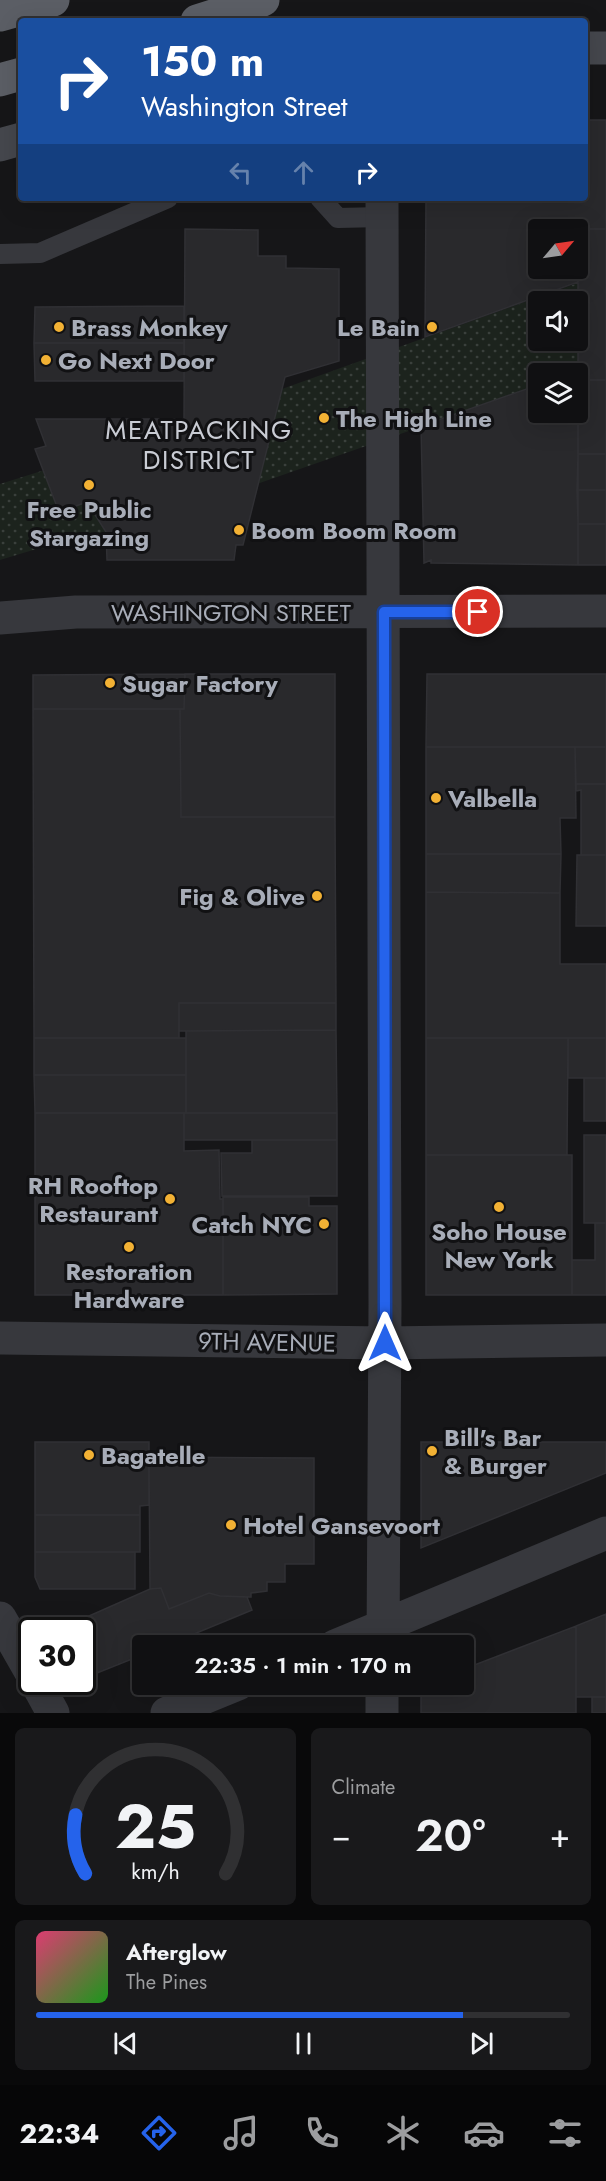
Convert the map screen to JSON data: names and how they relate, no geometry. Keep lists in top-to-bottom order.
{
  "streets": {
    "street": ["WASHINGTON STREET", "9TH AVENUE"]
  },
  "districts": ["MEATPACKING DISTRICT"],
  "places": [
    "Brass Monkey",
    "Le Bain",
    "Go Next Door",
    "The High Line",
    "Free Public Stargazing",
    "Boom Boom Room",
    "Sugar Factory",
    "Valbella",
    "Fig & Olive",
    "RH Rooftop Restaurant",
    "Soho House New York",
    "Catch NYC",
    "Restoration Hardware",
    "Bill's Bar & Burger",
    "Bagatelle",
    "Hotel Gansevoort"
  ],
  "north": "top right",
  "page": {
    "turn": ["150 m", "Washington Street"],
    "limit": "30",
    "trip": "22:35 · 1 min · 170 m",
    "tile": "Climate",
    "heat": ["−", "20°", "+"],
    "song": ["Afterglow", "The Pines"],
    "tabs": "22:34",
    "gauge": ["25", "km/h"]
  }
}
